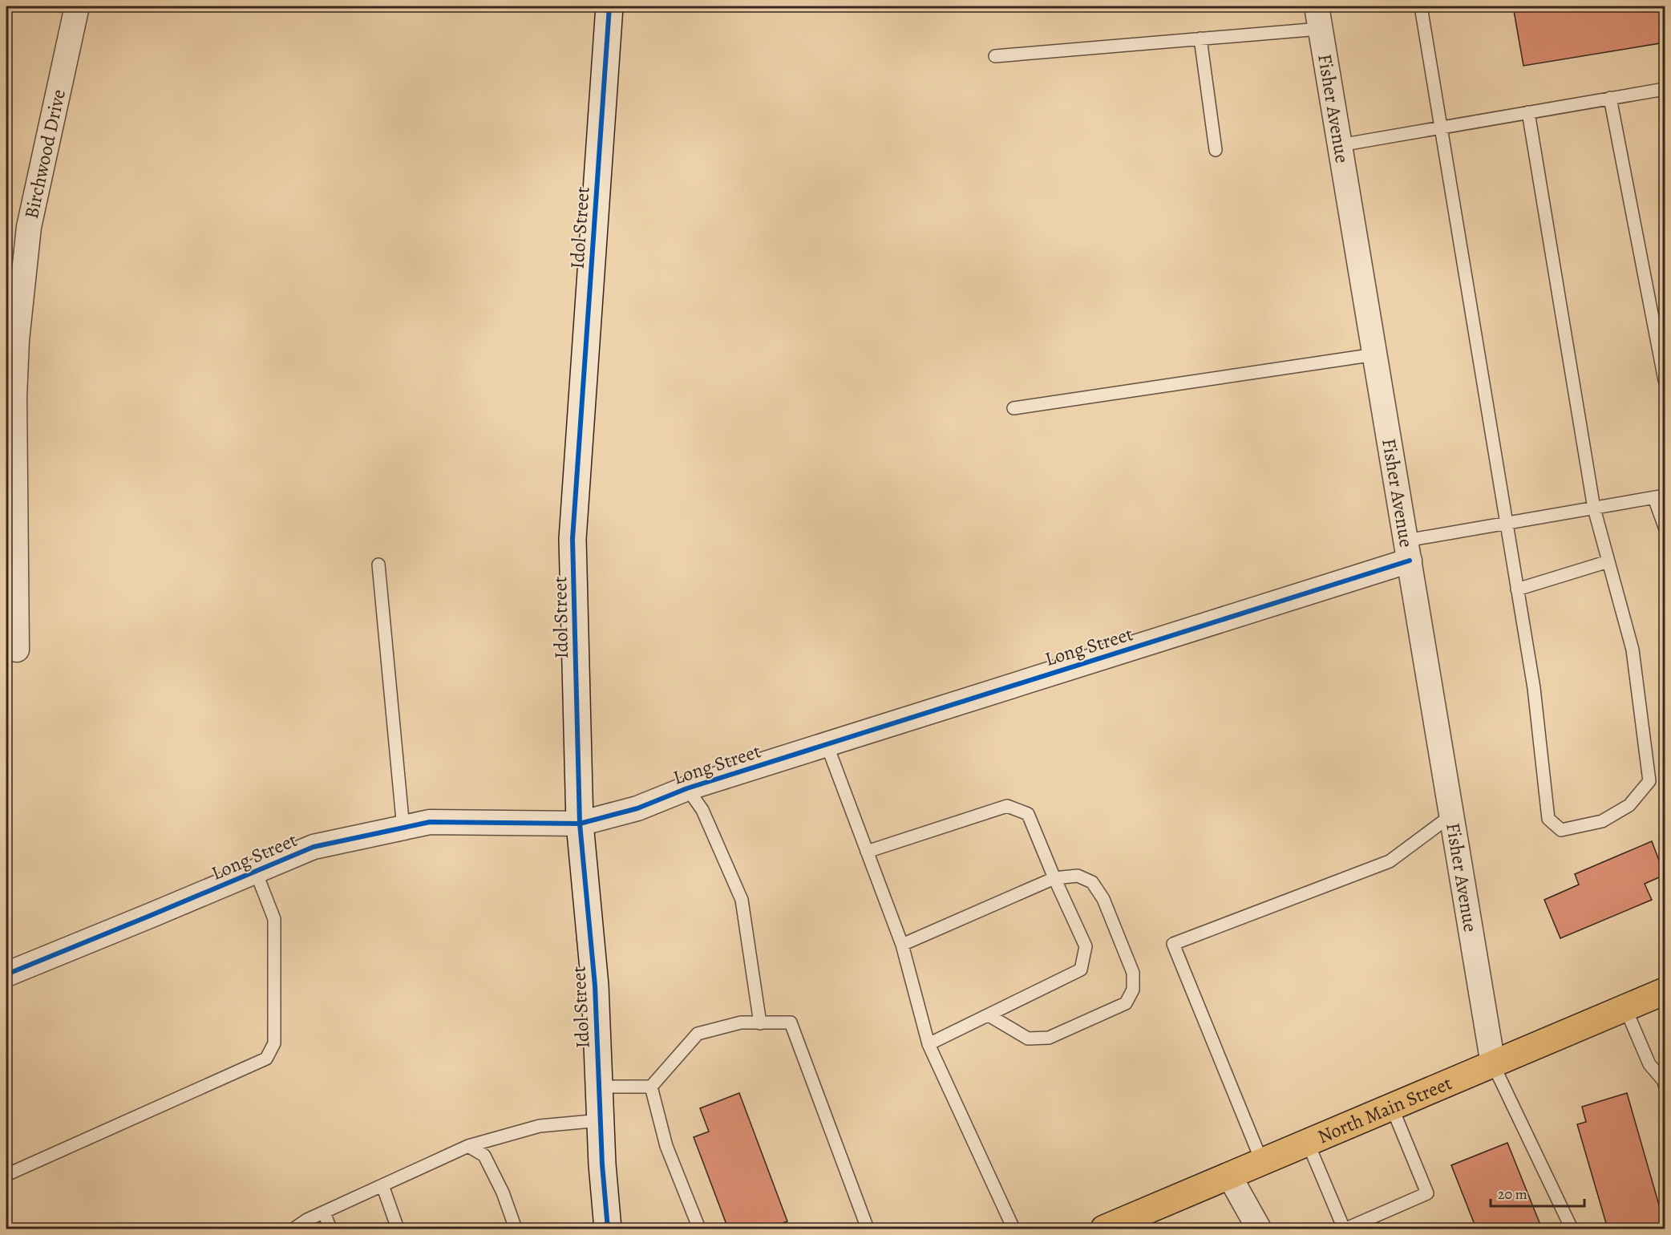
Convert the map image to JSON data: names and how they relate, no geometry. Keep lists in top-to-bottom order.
{
  "streets": {
    "main road": ["North Main Street"],
    "street": [
      "Fisher Avenue",
      "Birchwood Drive",
      "Idol Street",
      "Long Street"
    ]
  },
  "crossings": [
    ["Fisher Avenue", "Long Street"],
    ["Fisher Avenue", "North Main Street"],
    ["Idol Street", "Long Street"]
  ],
  "scale_bar": "20 m"
}
